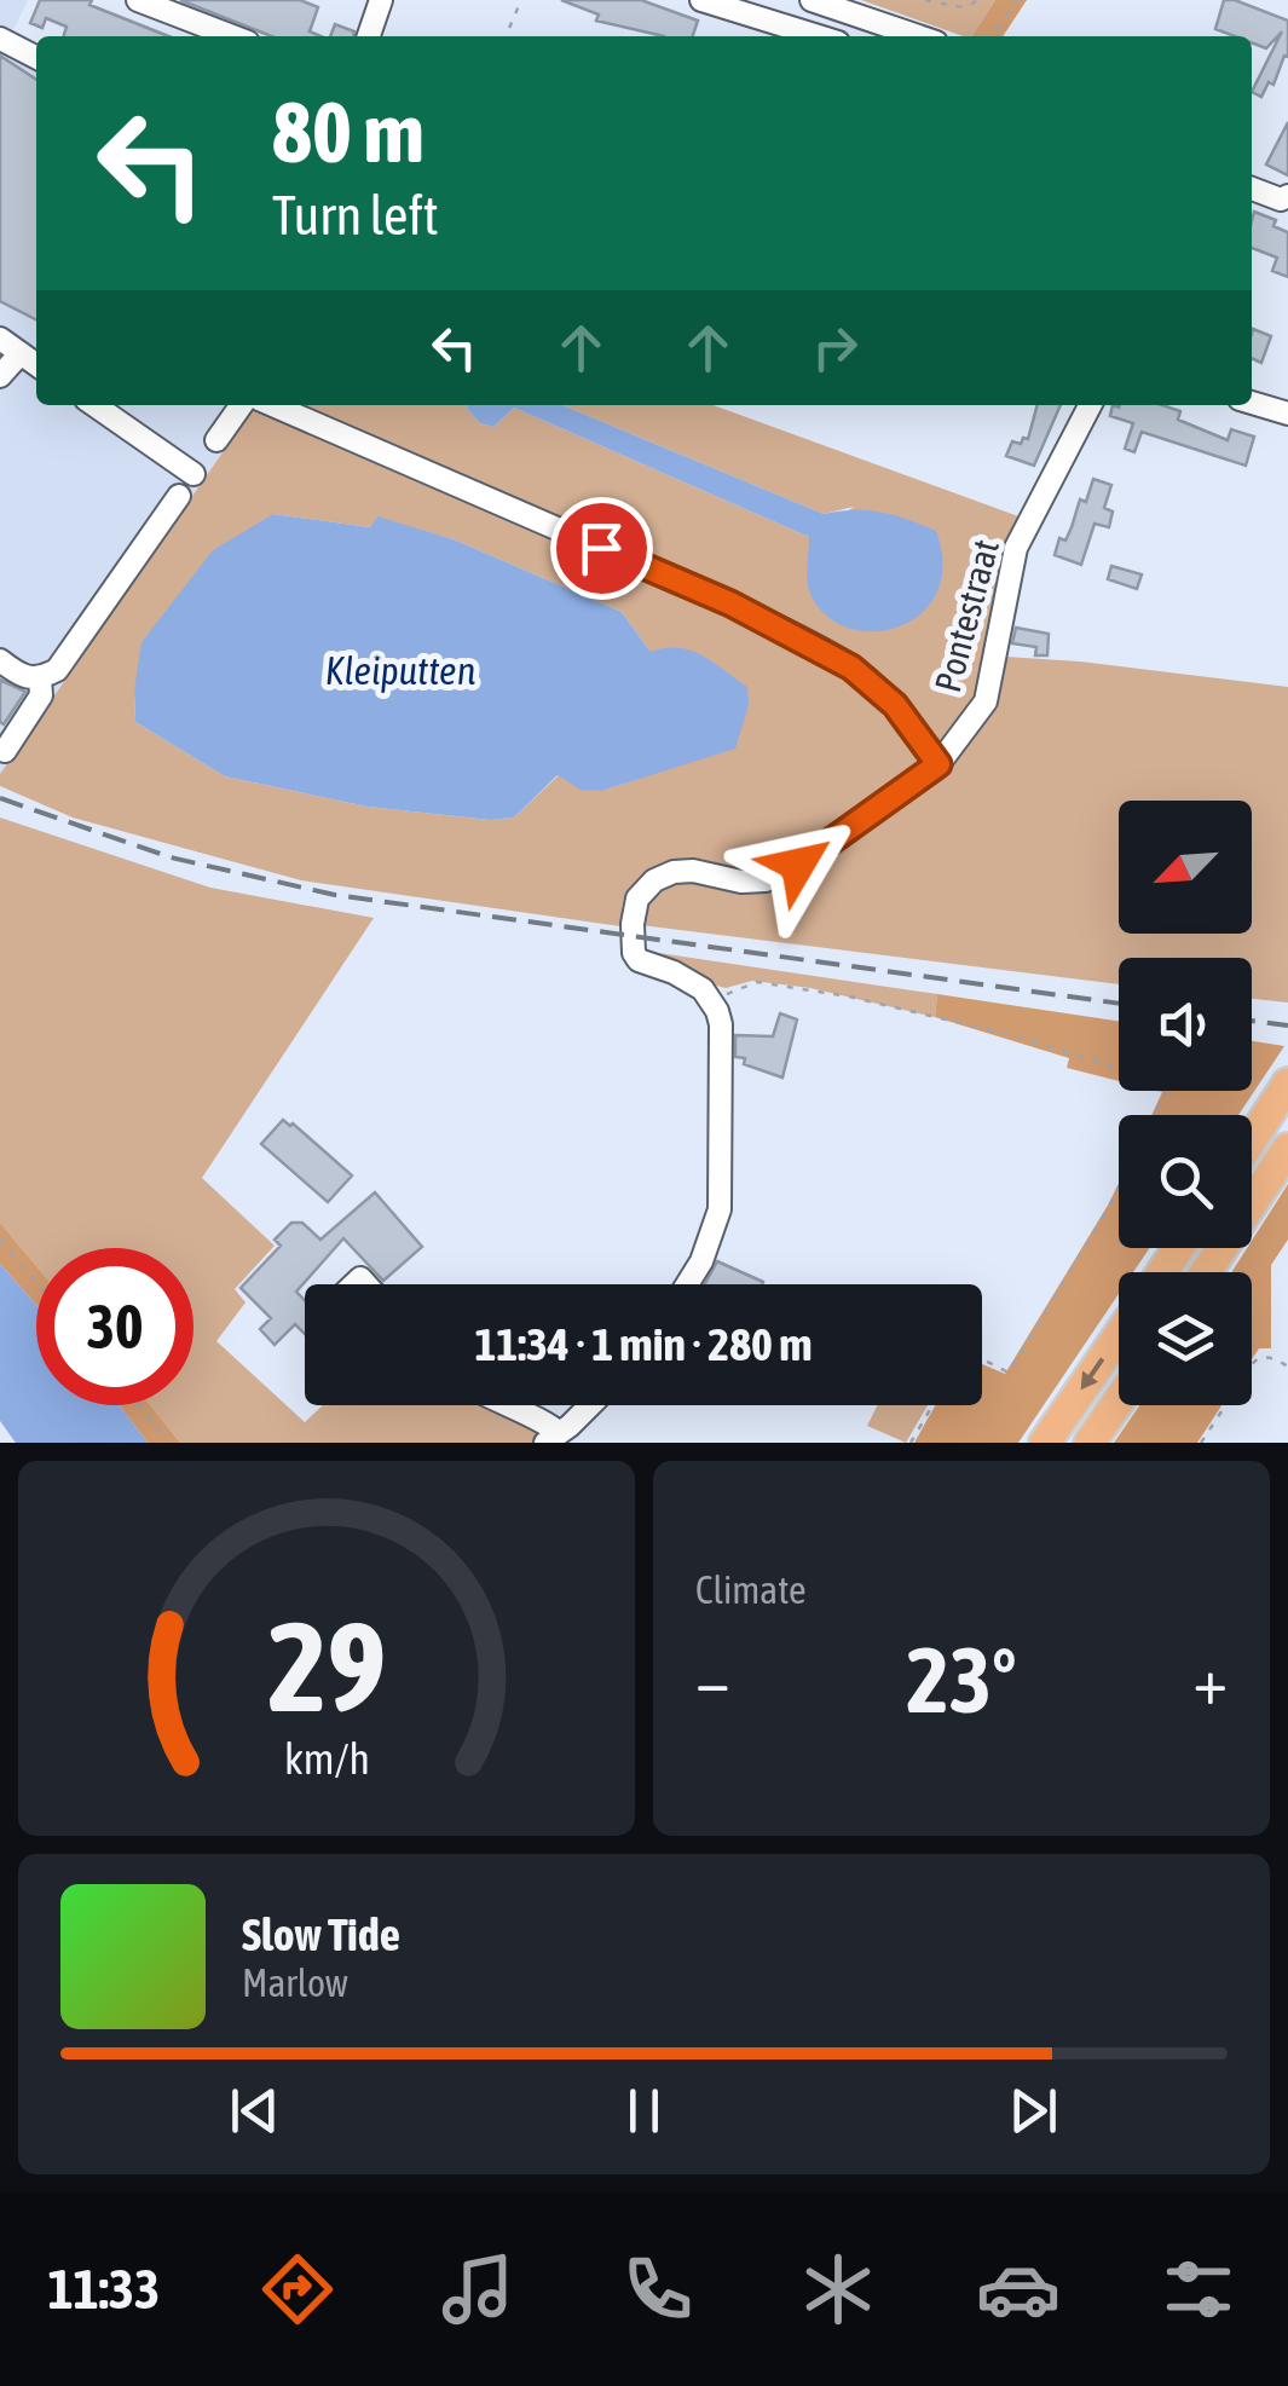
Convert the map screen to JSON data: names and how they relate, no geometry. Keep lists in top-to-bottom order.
{
  "streets": {
    "street": ["Pontestraat"]
  },
  "water": ["Kleiputten"],
  "north": "bottom left",
  "page": {
    "turn": ["80 m", "Turn left"],
    "limit": "30",
    "trip": "11:34 · 1 min · 280 m",
    "tile": "Climate",
    "heat": ["−", "23°", "+"],
    "song": ["Slow Tide", "Marlow"],
    "tabs": "11:33",
    "gauge": ["29", "km/h"]
  }
}
